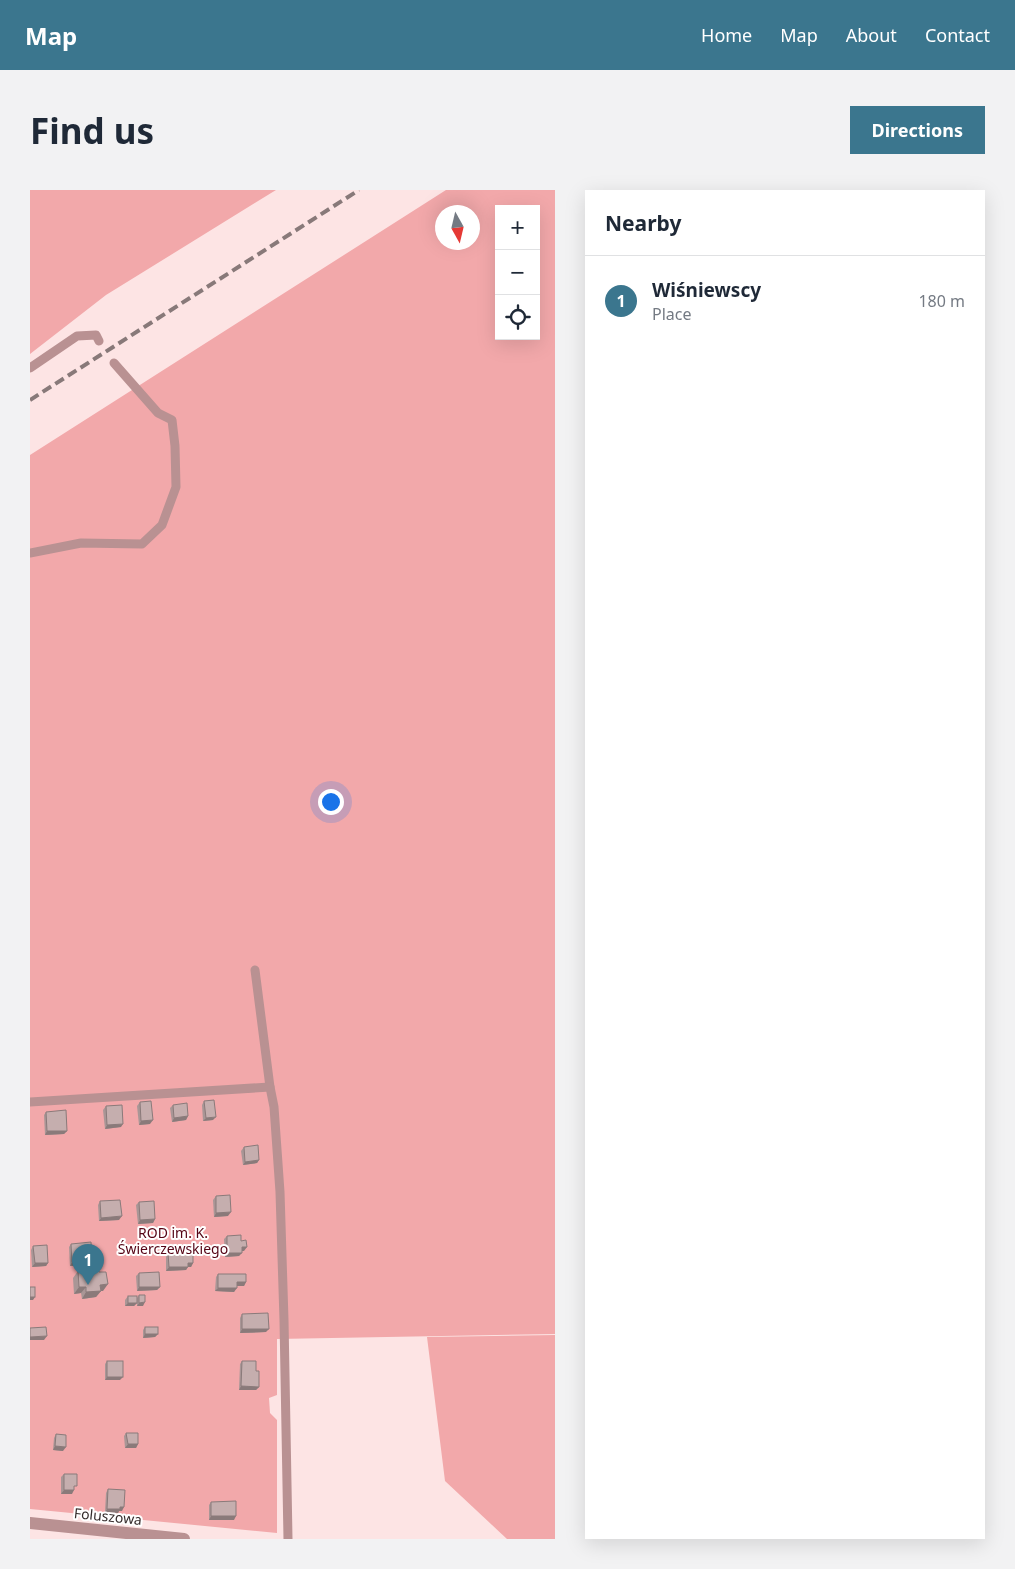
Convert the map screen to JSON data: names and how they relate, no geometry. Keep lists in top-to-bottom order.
{
  "streets": {
    "street": ["Foluszowa"]
  },
  "parks": ["ROD im. K. Świerczewskiego"],
  "north": "bottom",
  "page": {
    "header": "Map",
    "nav": [
      "Home",
      "Map",
      "About",
      "Contact"
    ],
    "buttons": "Directions",
    "title": "Find us",
    "heading": "Nearby",
    "map_buttons": ["+", "−"],
    "list": [
      {
        "mark": "1",
        "name": "Wiśniewscy",
        "note": "Place",
        "value": "180 m"
      }
    ],
    "pins": "1"
  }
}
